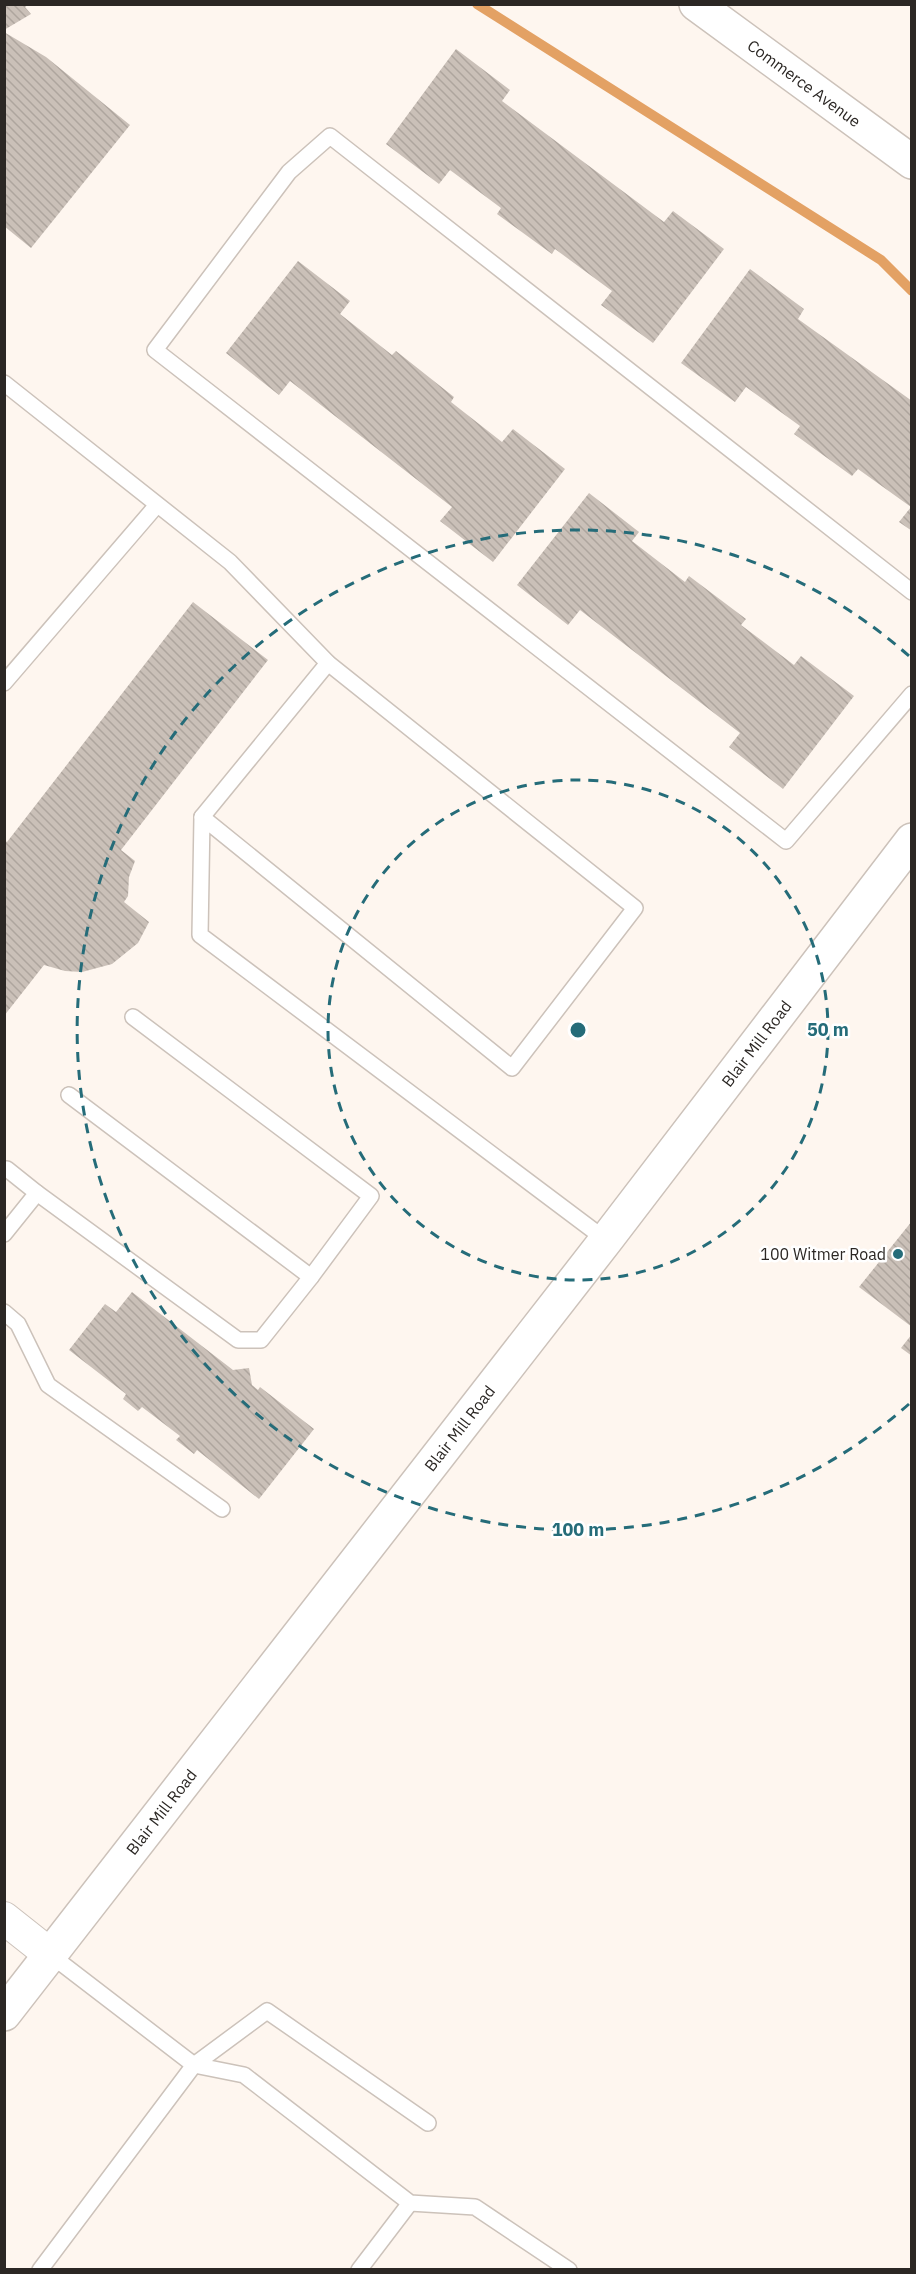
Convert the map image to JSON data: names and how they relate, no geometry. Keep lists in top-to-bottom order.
{
  "streets": {
    "main road": ["Commerce Avenue", "Blair Mill Road"]
  },
  "places": ["100 Witmer Road"],
  "rings": ["50 m", "100 m"]
}
